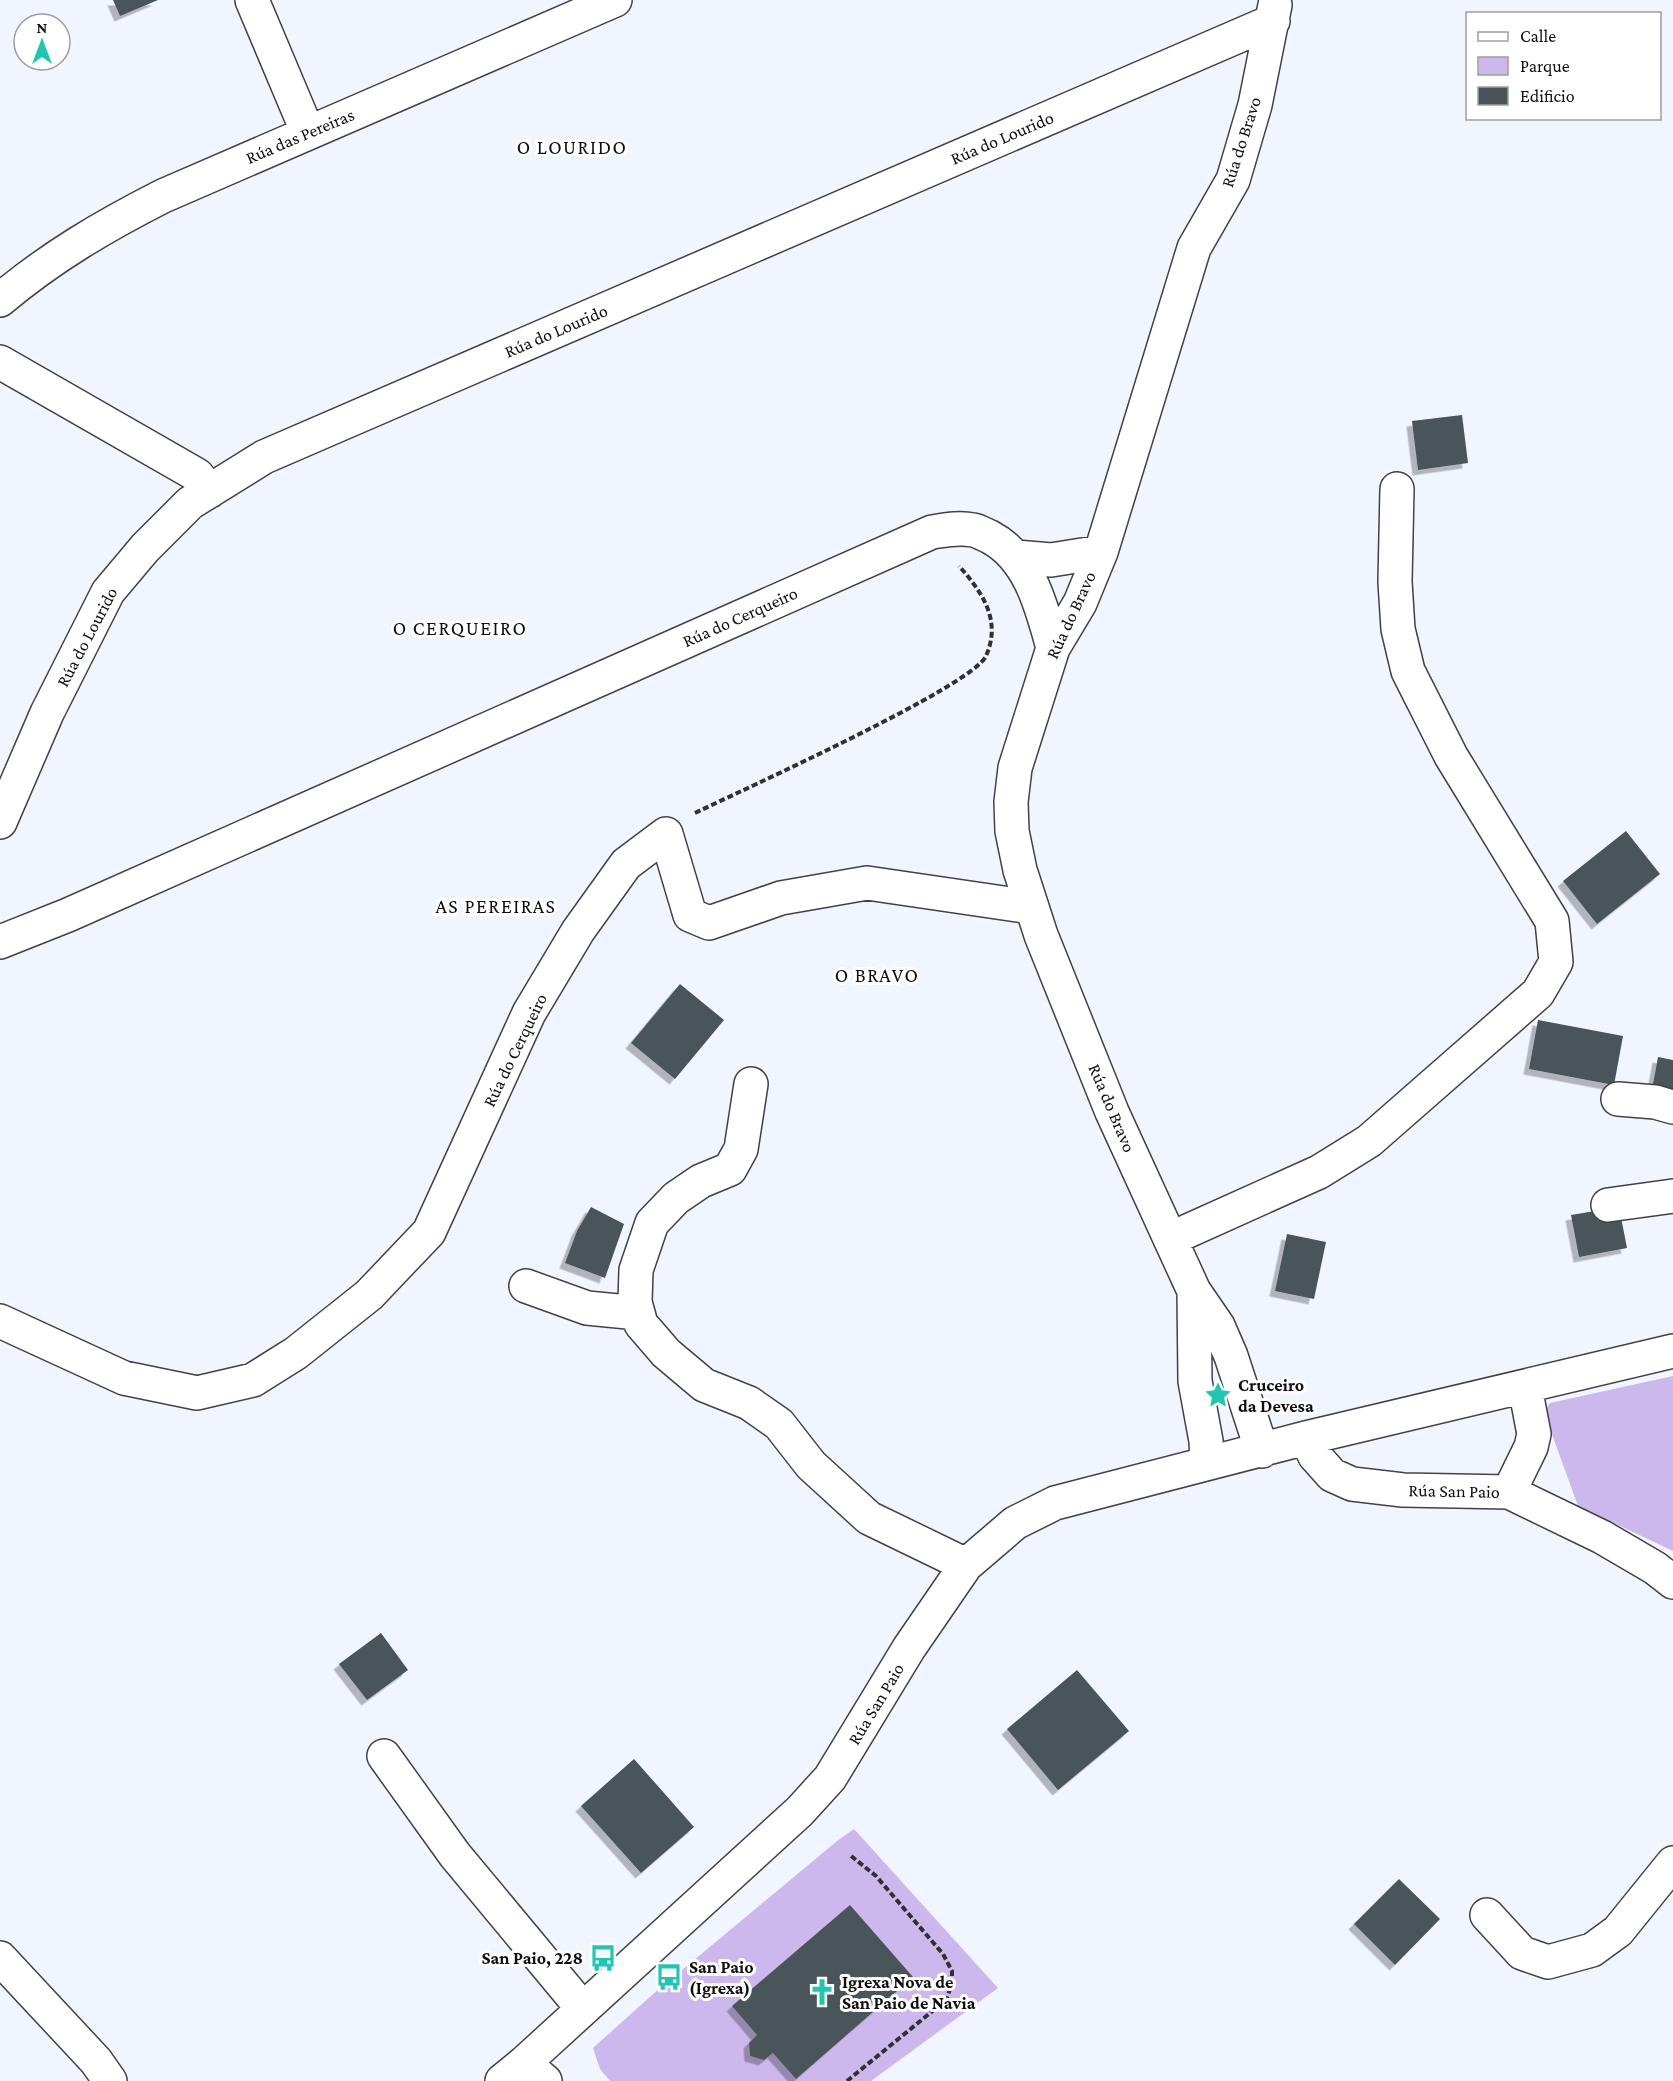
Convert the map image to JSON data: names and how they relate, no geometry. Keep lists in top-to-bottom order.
{
  "streets": {
    "street": [
      "Rúa das Pereiras",
      "Rúa do Lourido",
      "Rúa do Bravo",
      "Rúa do Cerqueiro",
      "Rúa San Paio"
    ]
  },
  "crossings": [
    ["Rúa do Lourido", "Rúa do Bravo"],
    ["Rúa do Bravo", "Rúa do Cerqueiro"],
    ["Rúa do Bravo", "Rúa San Paio"]
  ],
  "districts": [
    "O LOURIDO",
    "O CERQUEIRO",
    "AS PEREIRAS",
    "O BRAVO"
  ],
  "places": {
    "place": ["Cruceiro da Devesa"],
    "bus stop": ["San Paio, 228", "San Paio (Igrexa)"],
    "church": ["Igrexa Nova de San Paio de Navia"]
  },
  "legend": ["Calle", "Parque", "Edificio"],
  "north": "top"
}
